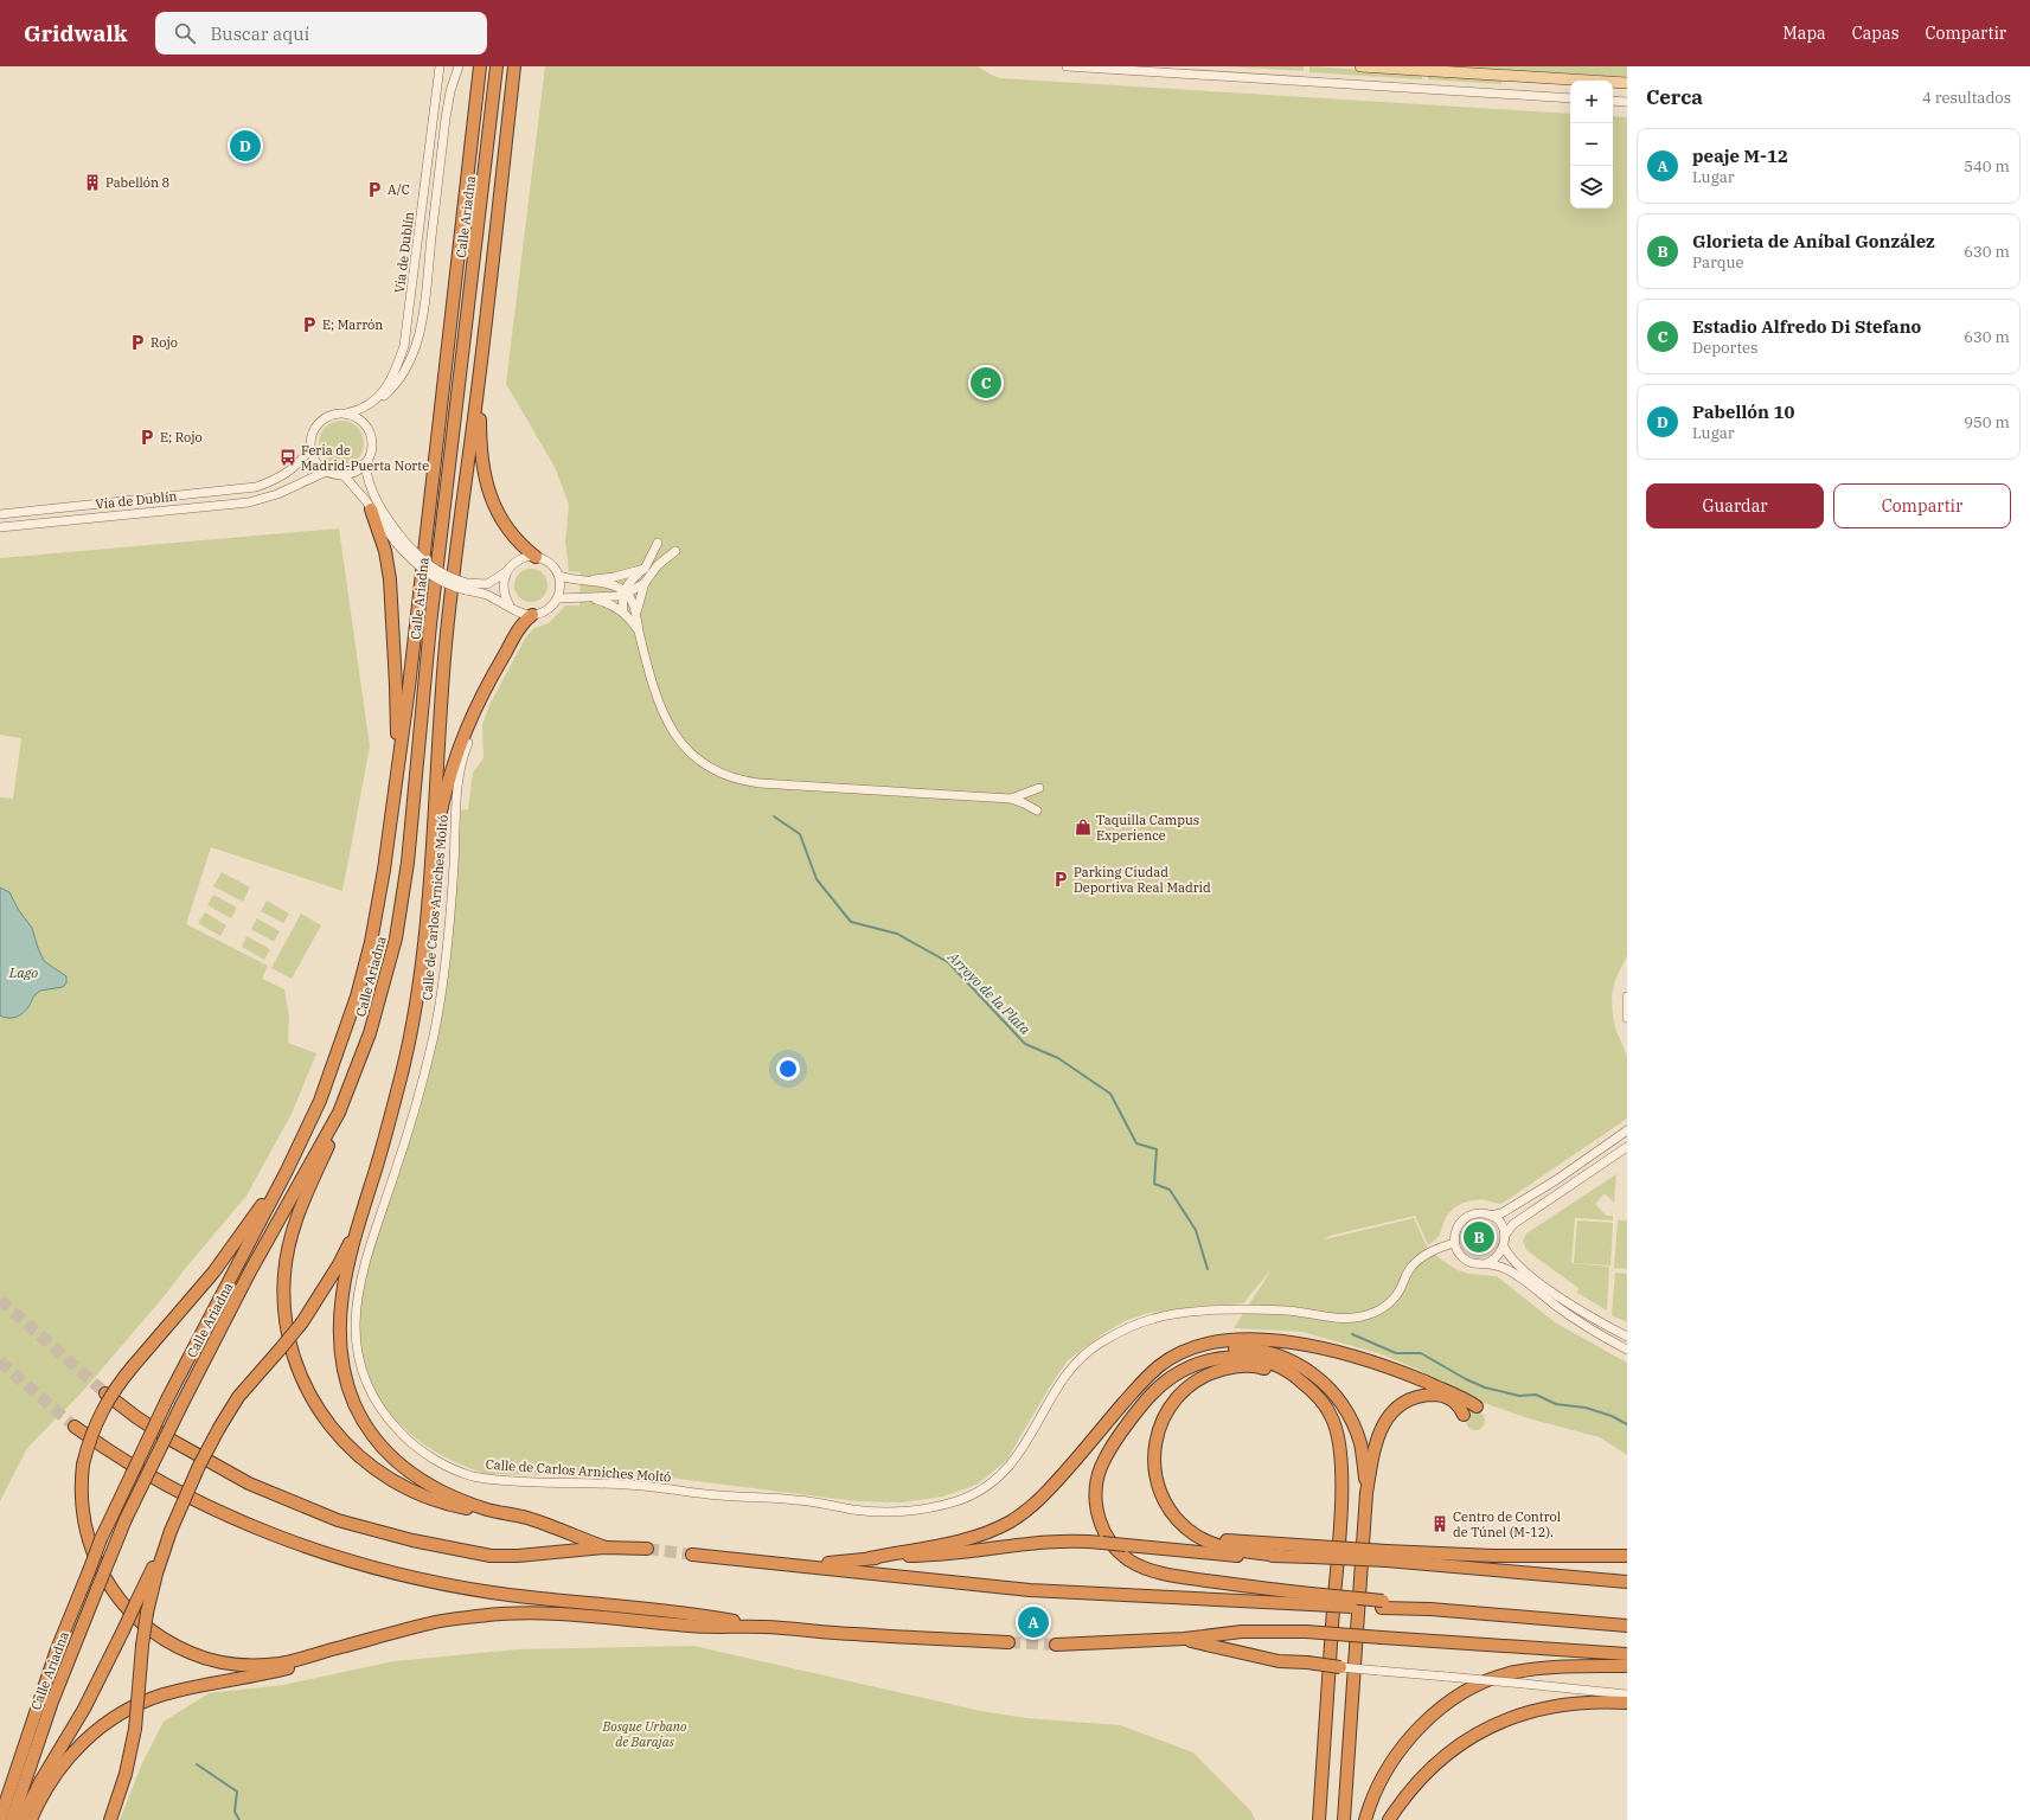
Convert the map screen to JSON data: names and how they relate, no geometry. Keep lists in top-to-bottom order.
{
  "streets": {
    "highway": ["Calle Ariadna"],
    "street": ["Vía de Dublín", "Calle de Carlos Arniches Moltó"]
  },
  "water": ["Lago", "Arroyo de la Plata"],
  "parks": ["Bosque Urbano de Barajas"],
  "places": {
    "building": ["Pabellón 8", "Centro de Control de Túnel (M-12)."],
    "parking": [
      "A/C",
      "E; Marrón",
      "Rojo",
      "E; Rojo",
      "Parking Ciudad Deportiva Real Madrid"
    ],
    "bus stop": ["Feria de Madrid-Puerta Norte"],
    "shop": ["Taquilla Campus Experience"]
  },
  "page": {
    "header": "Gridwalk",
    "search": "Buscar aquí",
    "nav": ["Mapa", "Capas", "Compartir"],
    "heading": ["Cerca", "4 resultados"],
    "map_buttons": ["+", "−"],
    "pins": [
      "D",
      "C",
      "B",
      "A"
    ],
    "list": [
      {
        "mark": "A",
        "name": "peaje M-12",
        "note": "Lugar",
        "value": "540 m"
      },
      {
        "mark": "B",
        "name": "Glorieta de Aníbal González",
        "note": "Parque",
        "value": "630 m"
      },
      {
        "mark": "C",
        "name": "Estadio Alfredo Di Stefano",
        "note": "Deportes",
        "value": "630 m"
      },
      {
        "mark": "D",
        "name": "Pabellón 10",
        "note": "Lugar",
        "value": "950 m"
      }
    ],
    "buttons": ["Guardar", "Compartir"]
  }
}
